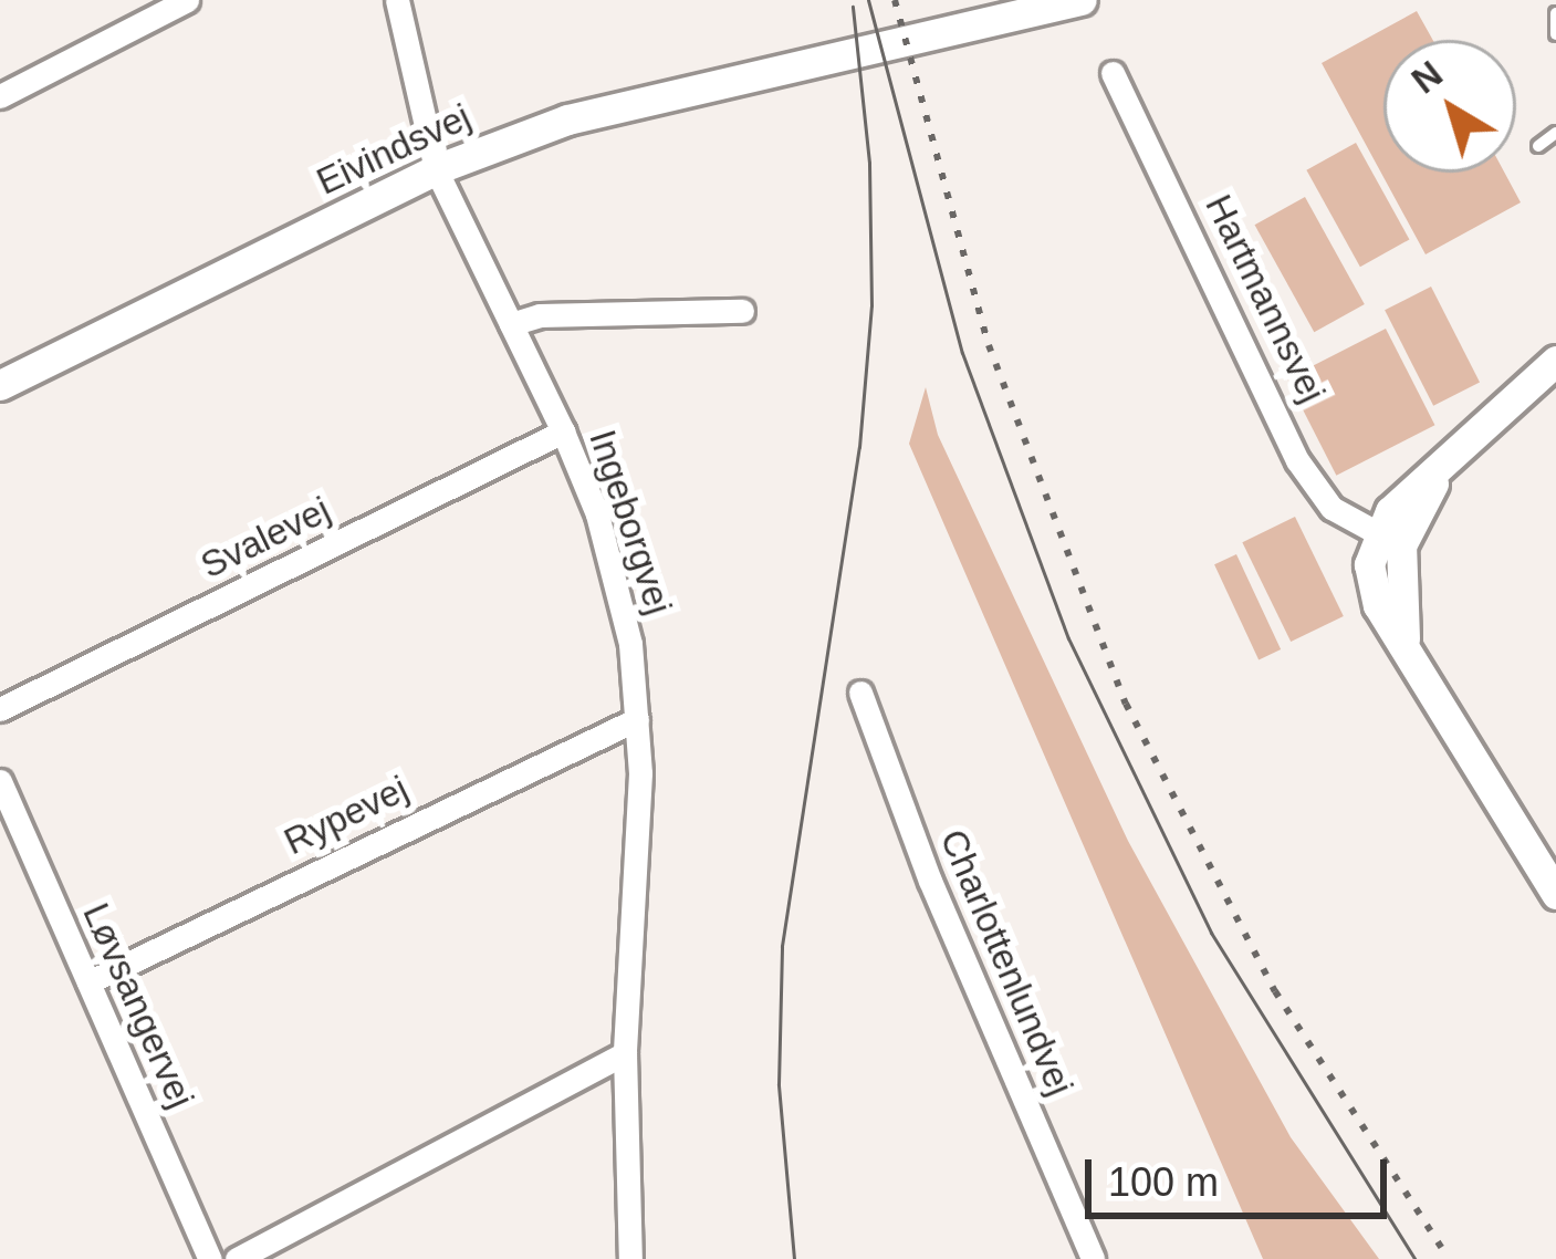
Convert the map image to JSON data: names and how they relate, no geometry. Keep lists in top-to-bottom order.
{
  "streets": {
    "street": [
      "Eivindsvej",
      "Hartmannsvej",
      "Ingeborgvej",
      "Svalevej",
      "Rypevej",
      "Charlottenlundvej",
      "Løvsangervej"
    ]
  },
  "crossings": [
    ["Eivindsvej", "Ingeborgvej"],
    ["Ingeborgvej", "Svalevej"],
    ["Ingeborgvej", "Rypevej"],
    ["Rypevej", "Løvsangervej"]
  ],
  "scale_bar": "100 m",
  "north": "top left"
}
